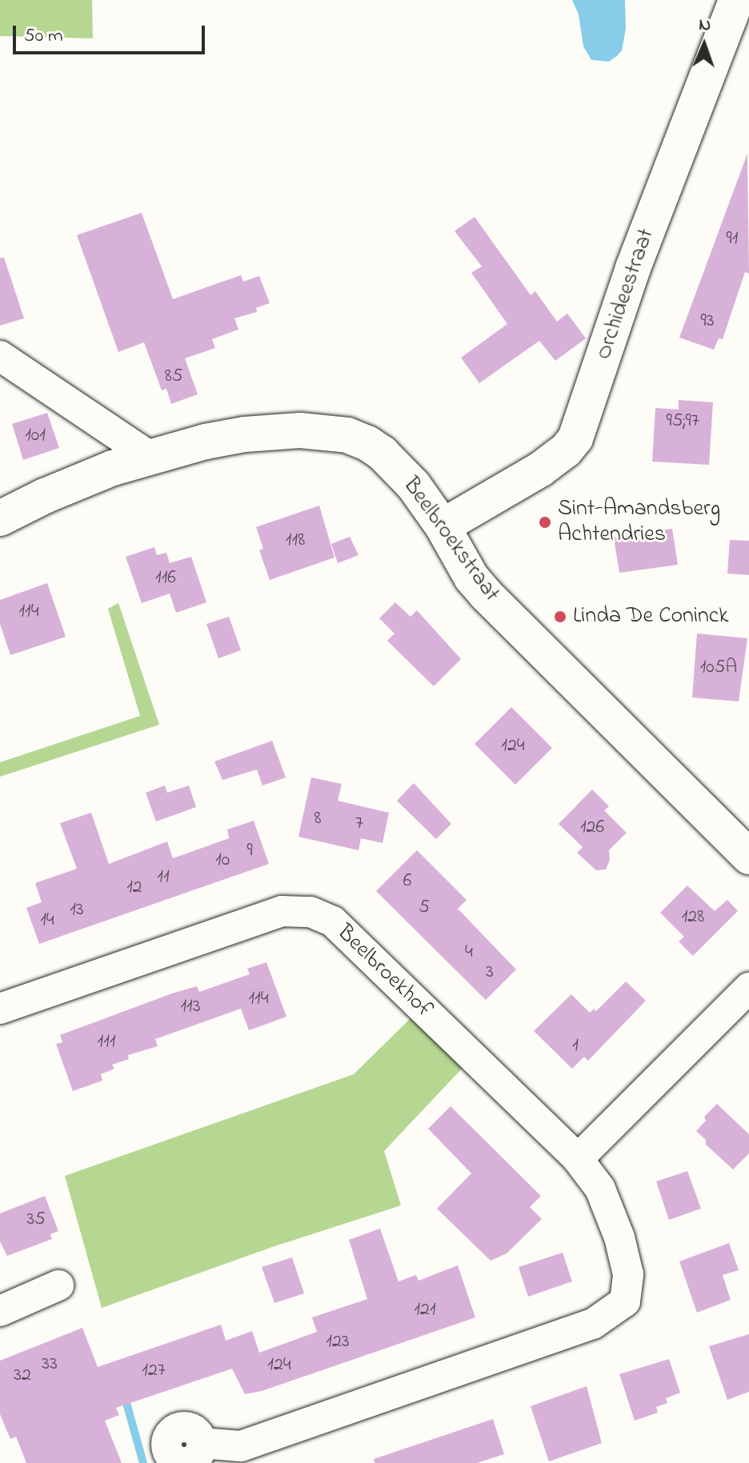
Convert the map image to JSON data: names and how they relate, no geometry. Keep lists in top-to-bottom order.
{
  "streets": {
    "street": ["Orchideestraat", "Beelbroekstraat", "Beelbroekhof"]
  },
  "crossings": [
    ["Orchideestraat", "Beelbroekstraat"]
  ],
  "places": ["Sint-Amandsberg Achtendries", "Linda De Coninck"],
  "house_numbers": [
    "91",
    "93",
    "85",
    "95;97",
    "101",
    "118",
    "116",
    "114",
    "105A",
    "124",
    "8",
    "7",
    "126",
    "9",
    "10",
    "11",
    "6",
    "12",
    "5",
    "13",
    "128",
    "14",
    "4",
    "3",
    "114",
    "113",
    "111",
    "1",
    "35",
    "121",
    "123",
    "33",
    "124",
    "127",
    "32"
  ],
  "scale_bar": "50 m",
  "north": "top"
}
